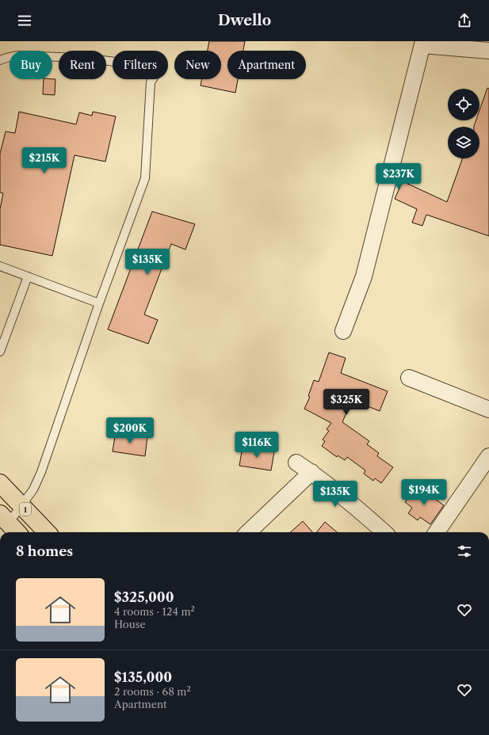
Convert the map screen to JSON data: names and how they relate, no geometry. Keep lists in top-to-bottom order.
{
  "streets": {
    "main road": ["1"]
  },
  "page": {
    "header": "Dwello",
    "chip": [
      "Buy",
      "Rent",
      "Filters",
      "New",
      "Apartment"
    ],
    "price": [
      "$215K",
      "$237K",
      "$135K",
      "$325K",
      "$200K",
      "$116K",
      "$194K",
      "$135K"
    ],
    "heading": "8 homes",
    "list": [
      {
        "name": "$325,000",
        "note": "4 rooms · 124 m² · House"
      },
      {
        "name": "$135,000",
        "note": "2 rooms · 68 m² · Apartment"
      }
    ]
  }
}
